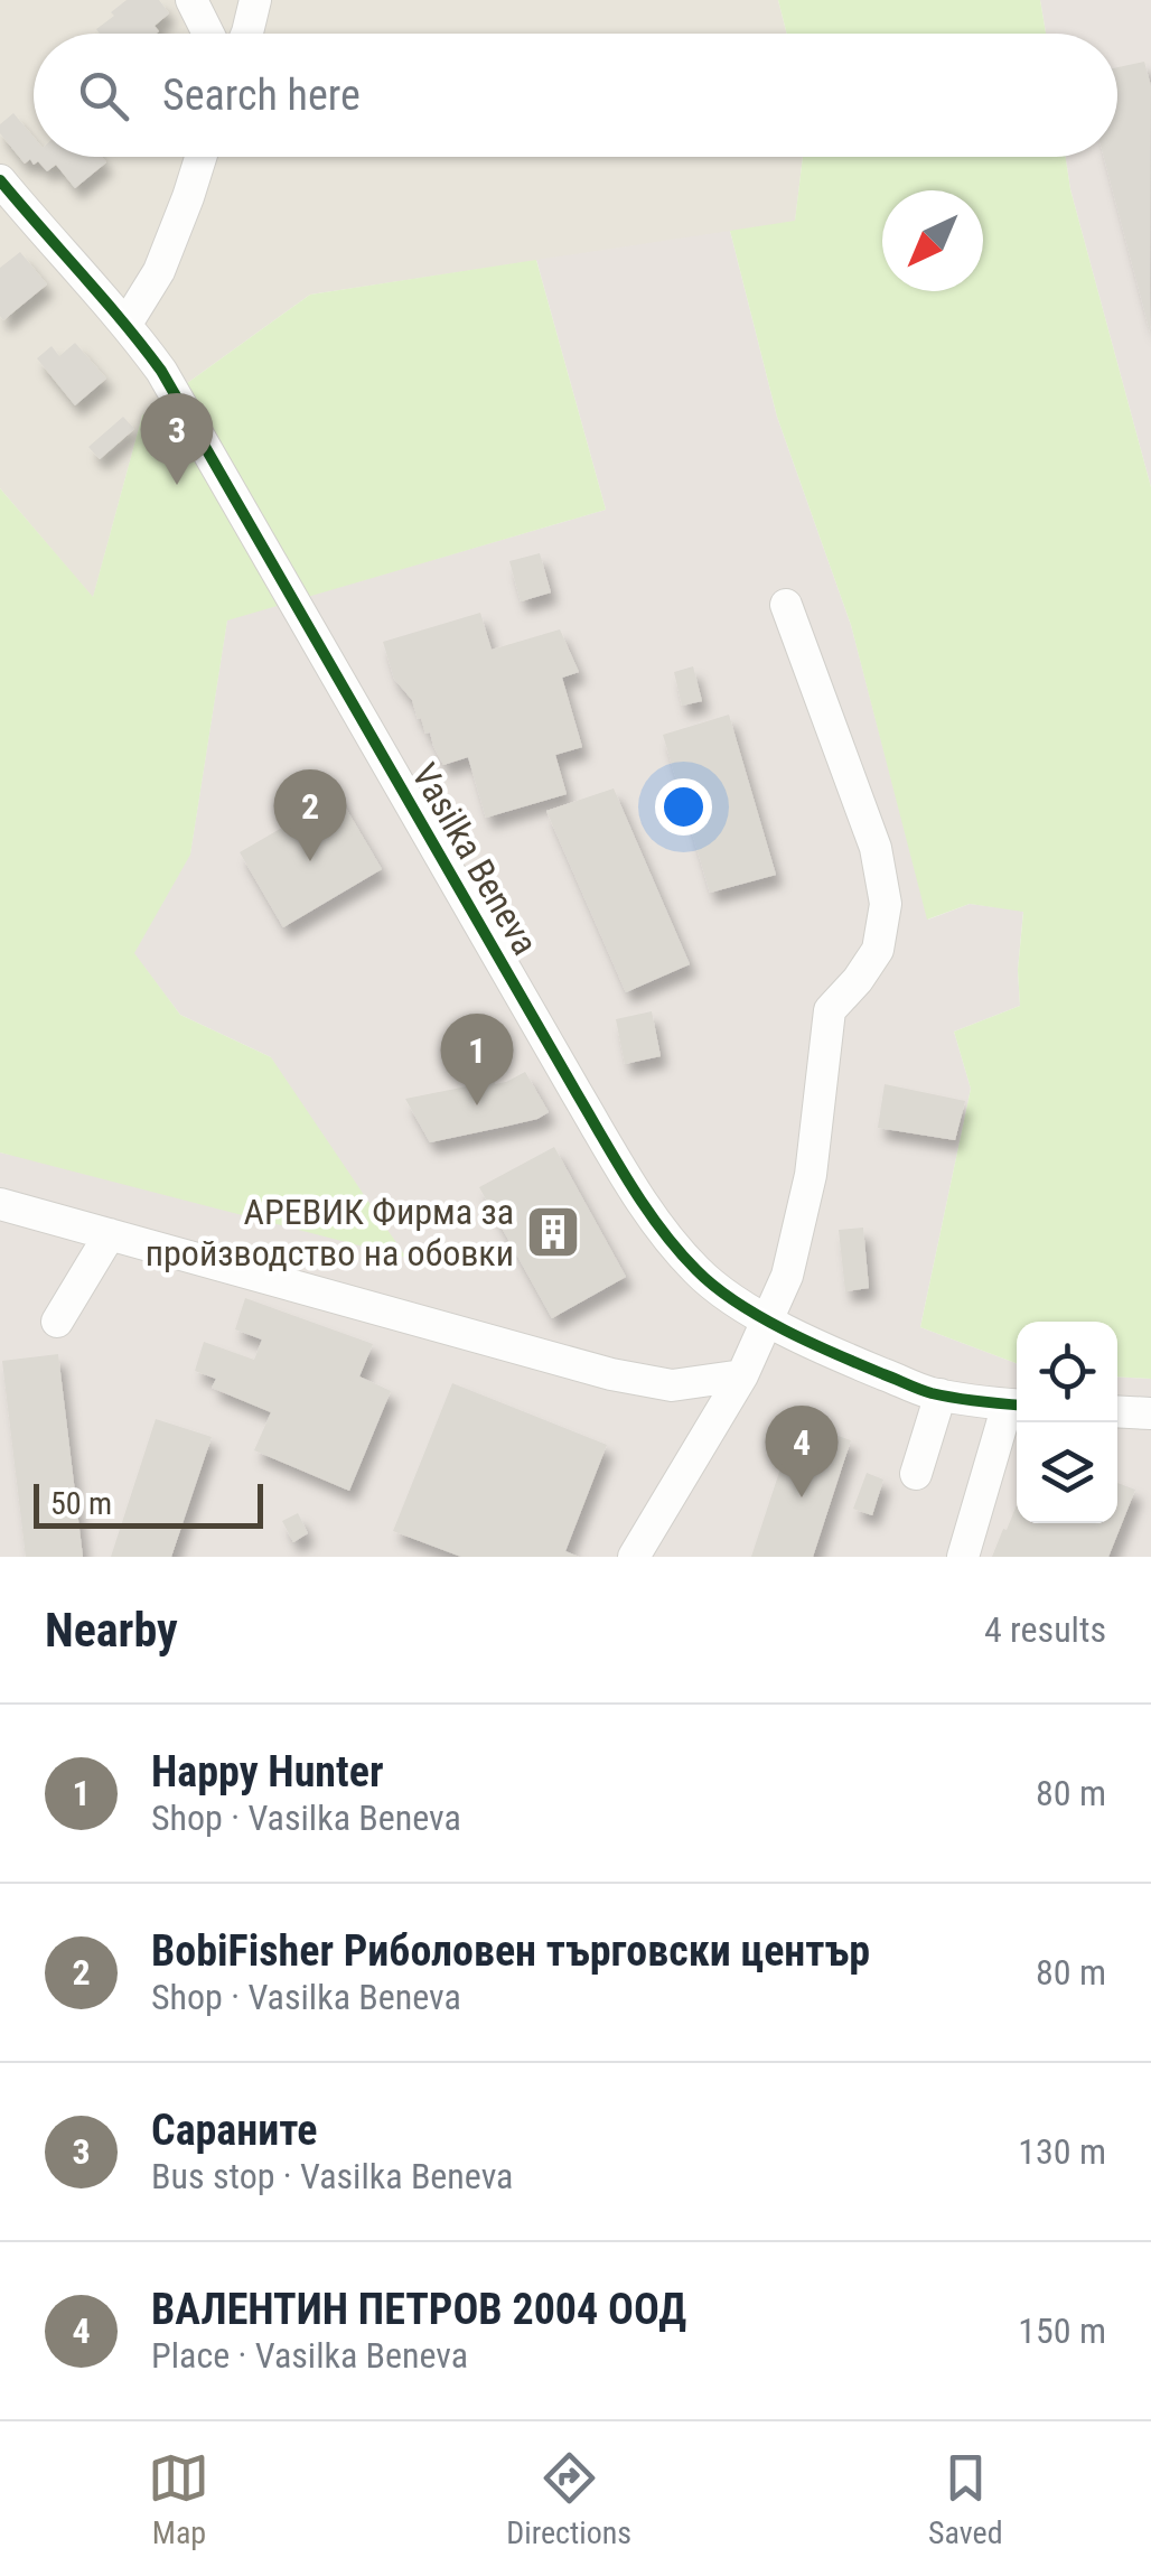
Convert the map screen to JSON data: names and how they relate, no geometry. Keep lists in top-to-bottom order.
{
  "streets": {
    "street": ["Vasilka Beneva"]
  },
  "places": {
    "building": ["АРЕВИК Фирма за пройзводство на обовки"]
  },
  "scale_bar": "50 m",
  "north": "bottom left",
  "page": {
    "search": "Search here",
    "pins": [
      "3",
      "2",
      "1",
      "4"
    ],
    "scale": "50 m",
    "heading": ["Nearby", "4 results"],
    "list": [
      {
        "mark": "1",
        "name": "Happy Hunter",
        "note": "Shop · Vasilka Beneva",
        "value": "80 m"
      },
      {
        "mark": "2",
        "name": "BobiFisher Риболовен търговски център",
        "note": "Shop · Vasilka Beneva",
        "value": "80 m"
      },
      {
        "mark": "3",
        "name": "Сараните",
        "note": "Bus stop · Vasilka Beneva",
        "value": "130 m"
      },
      {
        "mark": "4",
        "name": "ВАЛЕНТИН ПЕТРОВ 2004 ООД",
        "note": "Place · Vasilka Beneva",
        "value": "150 m"
      }
    ],
    "nav": ["Map", "Directions", "Saved"]
  }
}
